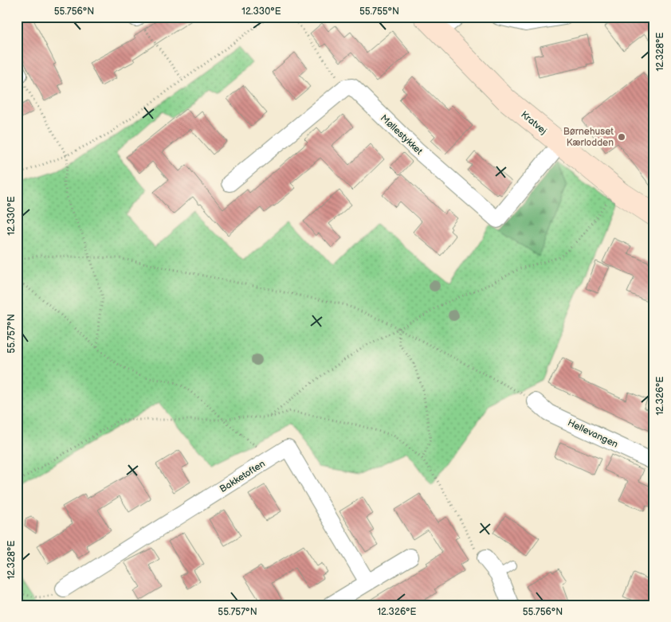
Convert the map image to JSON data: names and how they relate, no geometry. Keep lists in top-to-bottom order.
{
  "streets": {
    "street": [
      "Kratvej",
      "Møllestykket",
      "Hellevangen",
      "Bakketoften"
    ]
  },
  "crossings": [
    ["Kratvej", "Møllestykket"]
  ],
  "places": ["Børnehuset Kærlodden"],
  "coordinates": [
    "55.756°N",
    "12.330°E",
    "55.755°N",
    "12.328°E",
    "55.757°N",
    "12.326°E"
  ]
}
